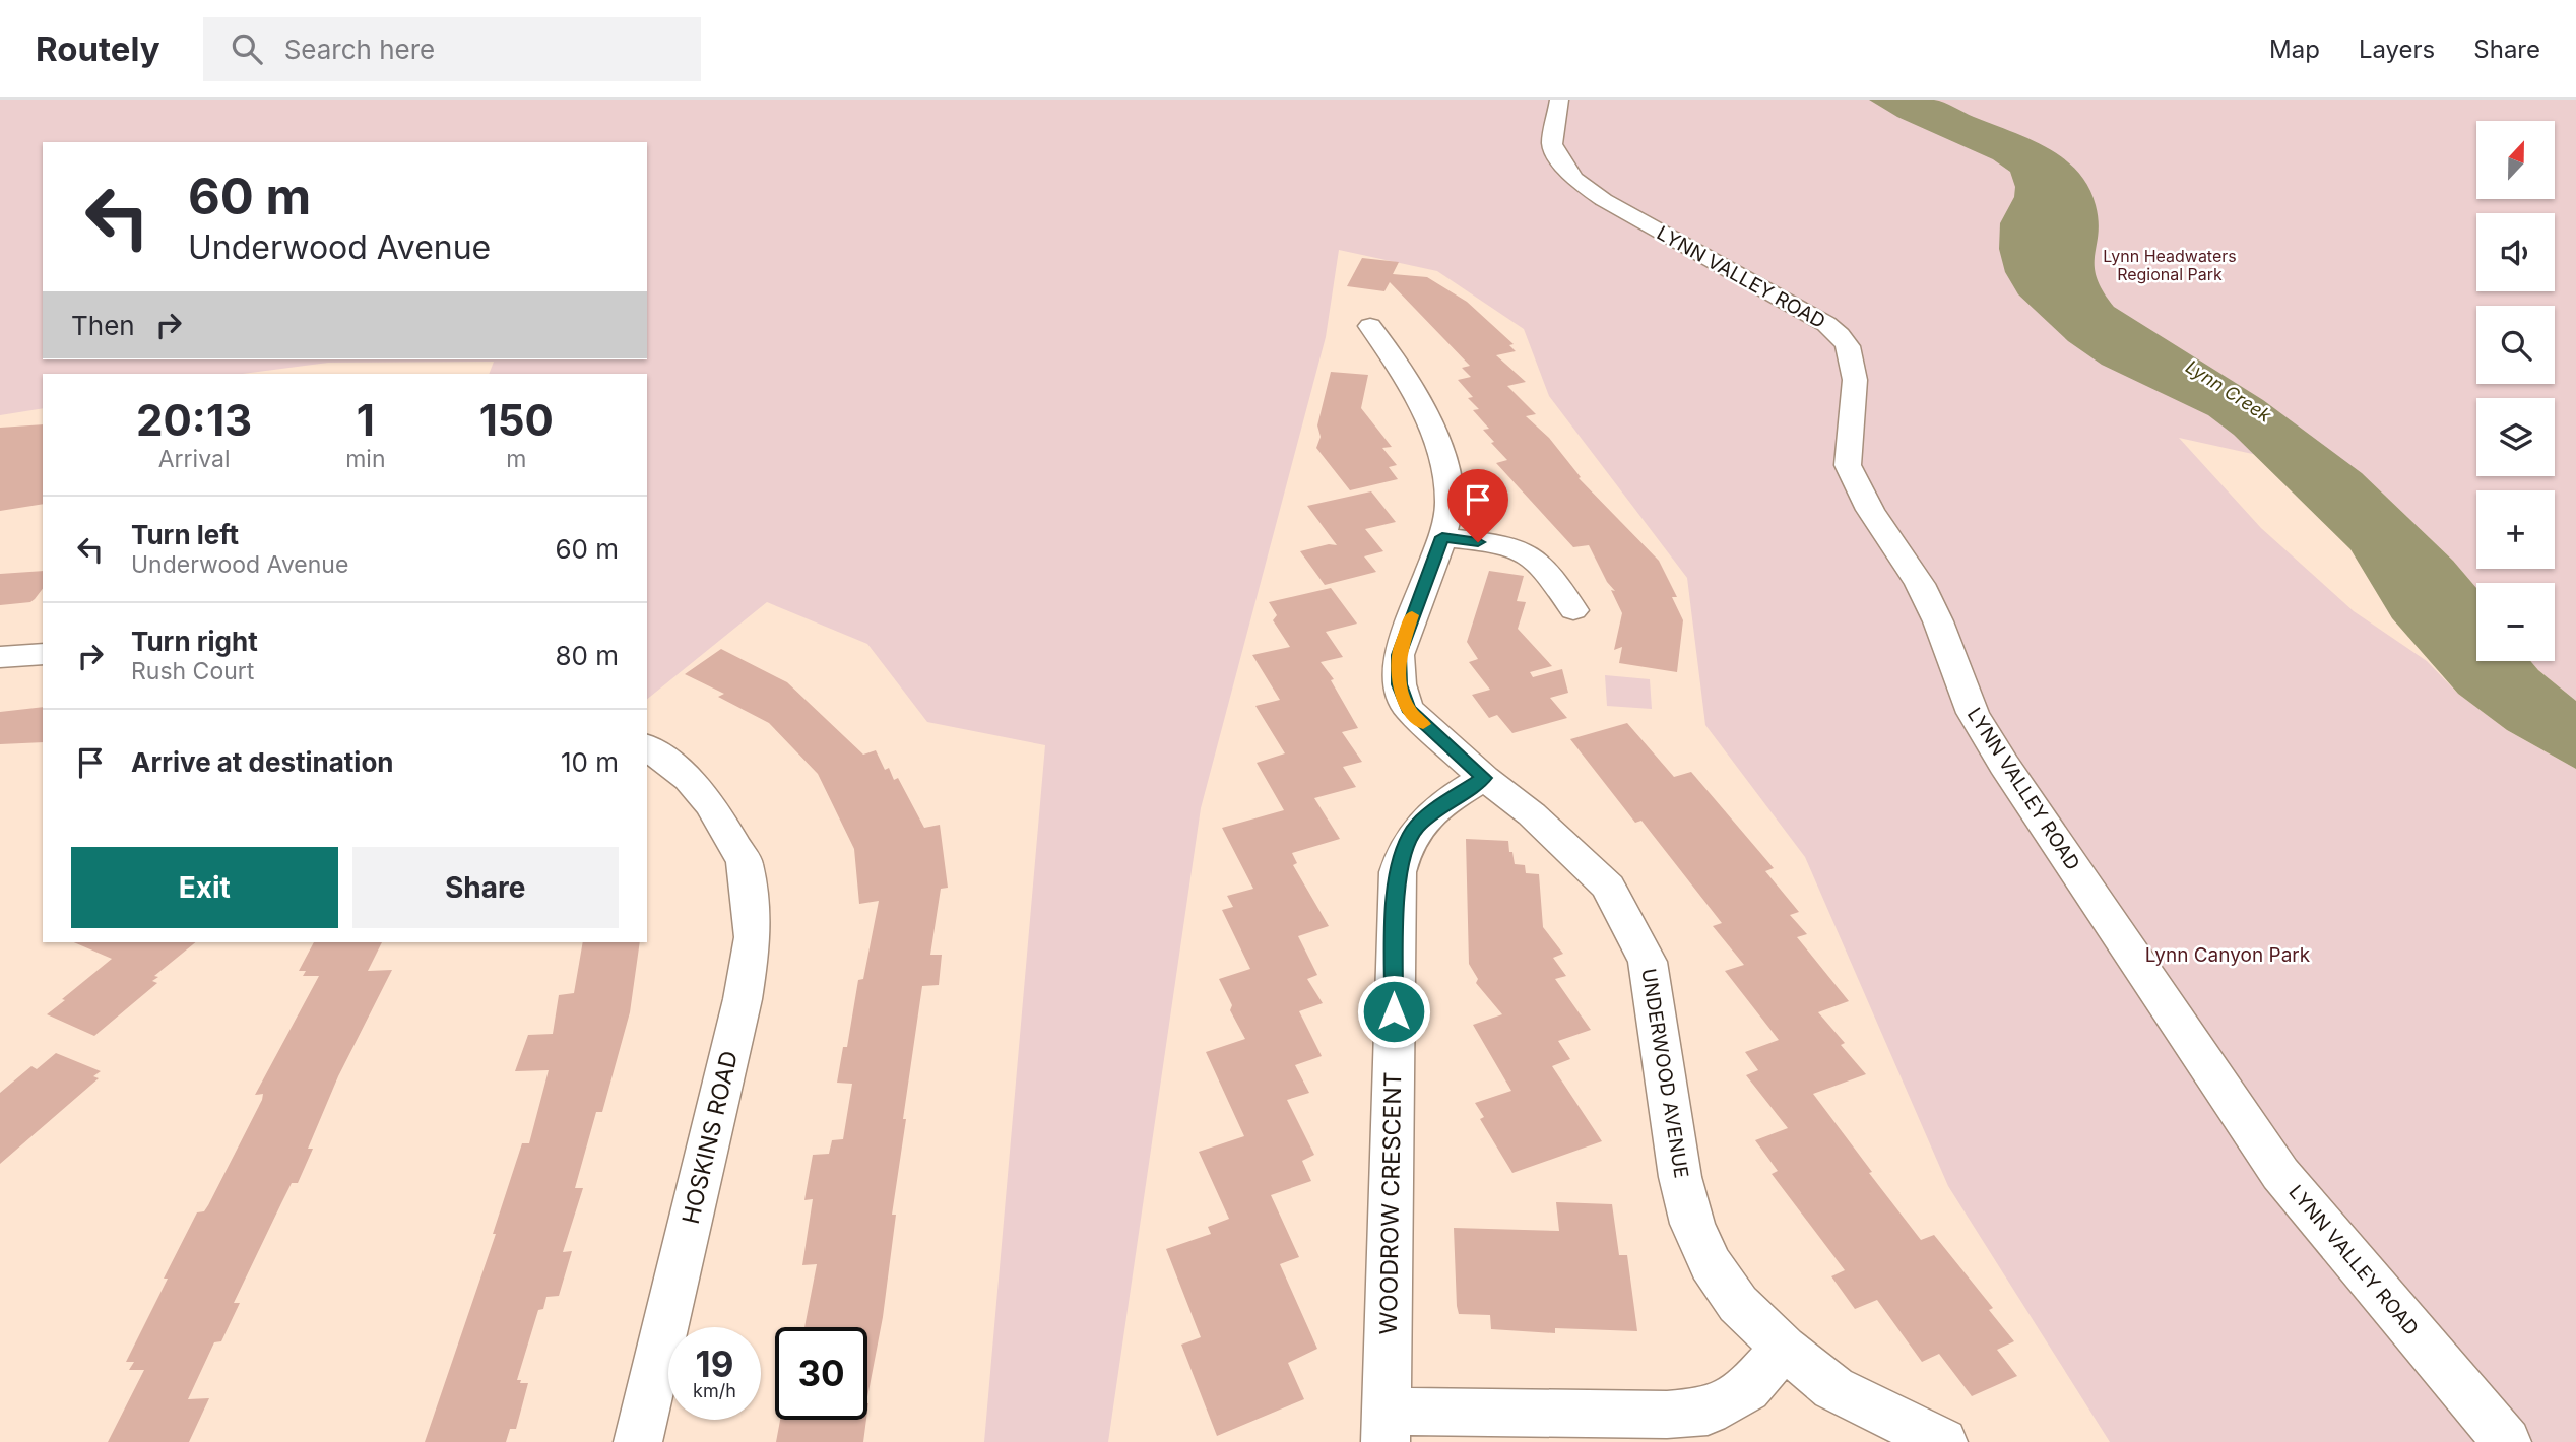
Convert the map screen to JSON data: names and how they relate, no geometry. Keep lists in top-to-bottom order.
{
  "streets": {
    "street": [
      "LYNN VALLEY ROAD",
      "UNDERWOOD AVENUE",
      "HOSKINS ROAD",
      "WOODROW CRESCENT"
    ]
  },
  "crossings": [
    ["UNDERWOOD AVENUE", "WOODROW CRESCENT"]
  ],
  "water": ["Lynn Creek"],
  "parks": ["Lynn Headwaters Regional Park", "Lynn Canyon Park"],
  "north": "top",
  "page": {
    "header": "Routely",
    "search": "Search here",
    "nav": ["Map", "Layers", "Share"],
    "map_buttons": ["+", "−"],
    "turn": ["60 m", "Underwood Avenue"],
    "then": "Then",
    "eta": [
      "20:13",
      "Arrival",
      "1",
      "min",
      "150",
      "m"
    ],
    "list": [
      {
        "name": "Turn left",
        "note": "Underwood Avenue",
        "value": "60 m"
      },
      {
        "name": "Turn right",
        "note": "Rush Court",
        "value": "80 m"
      },
      {
        "name": "Arrive at destination",
        "value": "10 m"
      }
    ],
    "buttons": ["Exit", "Share"],
    "speed": "19 km/h",
    "limit": "30"
  }
}
